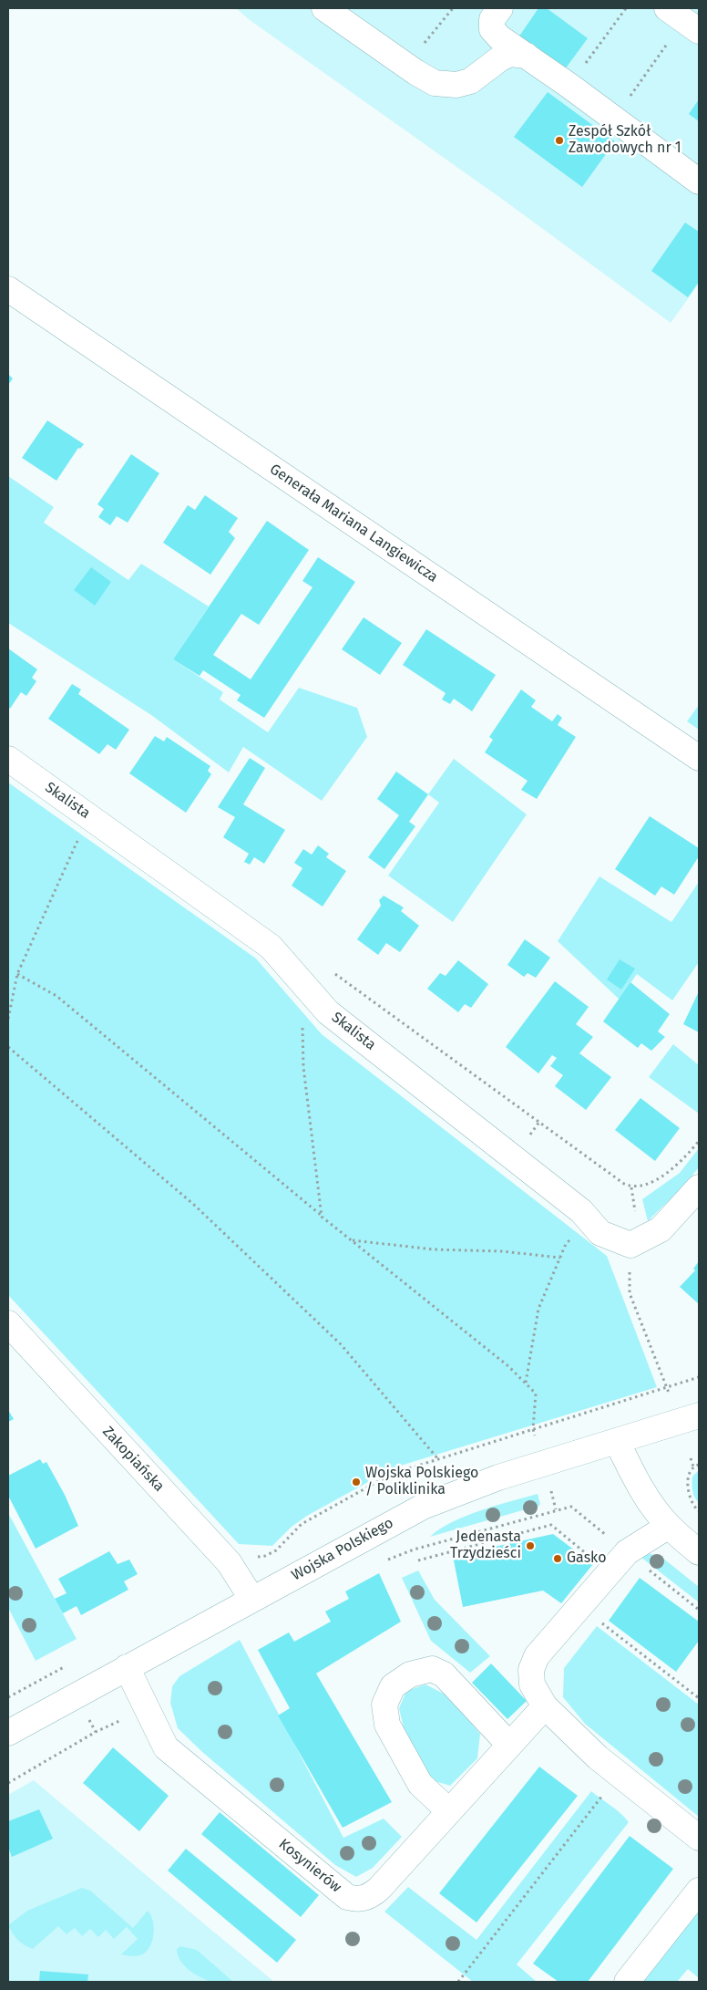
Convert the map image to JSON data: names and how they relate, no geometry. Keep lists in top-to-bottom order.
{
  "streets": {
    "street": [
      "Generała Mariana Langiewicza",
      "Skalista",
      "Zakopiańska",
      "Wojska Polskiego",
      "Kosynierów"
    ]
  },
  "crossings": [
    ["Zakopiańska", "Wojska Polskiego"],
    ["Wojska Polskiego", "Kosynierów"]
  ],
  "places": [
    "Zespół Szkół Zawodowych nr 1",
    "Wojska Polskiego / Poliklinika",
    "Jedenasta Trzydzieści",
    "Gasko"
  ]
}
